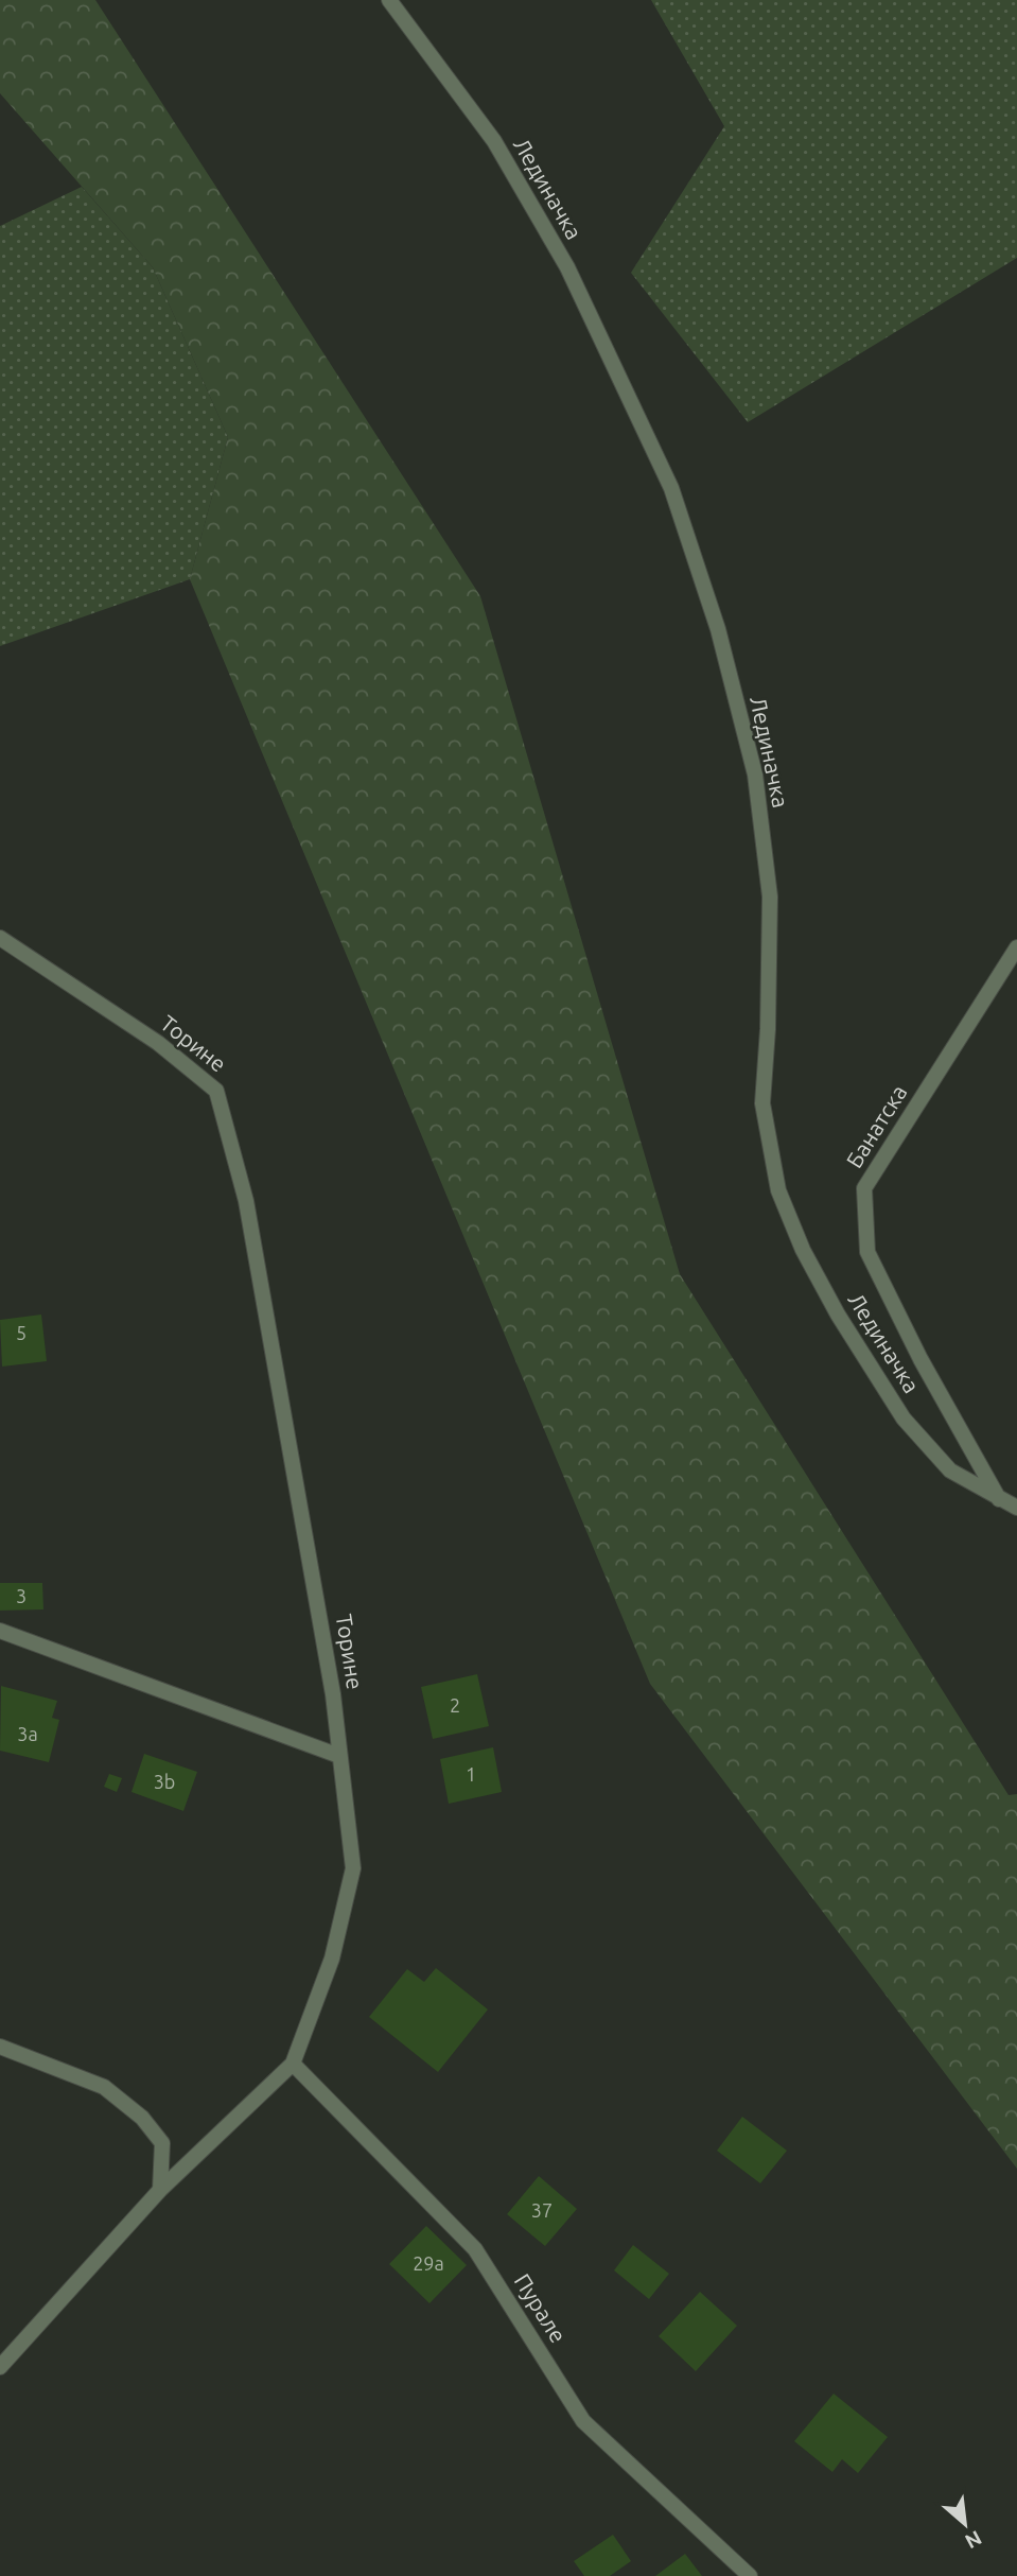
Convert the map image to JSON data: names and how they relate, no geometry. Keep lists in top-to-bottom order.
{
  "streets": {
    "street": [
      "Лединачка",
      "Торине",
      "Банатска",
      "Пурале"
    ]
  },
  "crossings": [
    ["Лединачка", "Банатска"],
    ["Торине", "Пурале"]
  ],
  "house_numbers": [
    "5",
    "3",
    "2",
    "3a",
    "1",
    "3b",
    "37",
    "29a"
  ],
  "north": "bottom right"
}
